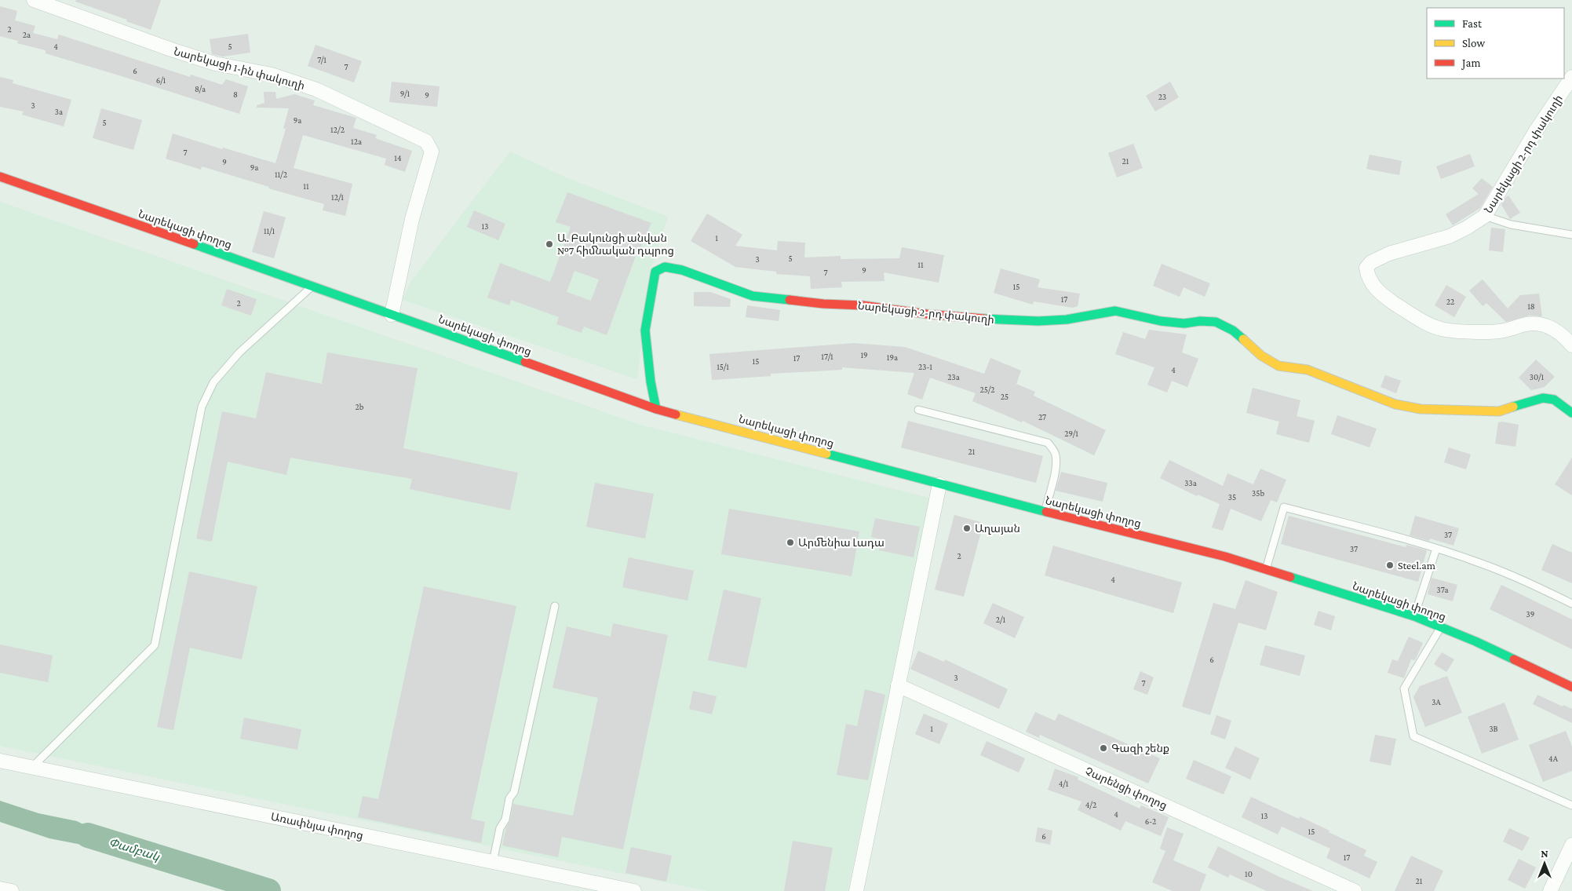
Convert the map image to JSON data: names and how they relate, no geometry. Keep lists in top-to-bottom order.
{
  "streets": {
    "main road": ["Նարեկացի 2-րդ փակուղի", "Նարեկացի փողոց"],
    "street": ["Նարեկացի 1-ին փակուղի", "Չարենցի փողոց", "Առափնյա փողոց"]
  },
  "crossings": [
    ["Նարեկացի 1-ին փակուղի", "Նարեկացի փողոց"],
    ["Նարեկացի 2-րդ փակուղի", "Նարեկացի փողոց"]
  ],
  "water": ["Փամբակ"],
  "places": [
    "Ա. Բակունցի անվան №7 հիմնական դպրոց",
    "Աղայան",
    "Արմենիա Լադա",
    "Steel.am",
    "Գազի շենք"
  ],
  "house_numbers": [
    "2",
    "2a",
    "4",
    "5",
    "7/1",
    "7",
    "6",
    "6/1",
    "8/a",
    "9/1",
    "8",
    "9",
    "23",
    "3",
    "3a",
    "9a",
    "5",
    "12/2",
    "12a",
    "7",
    "14",
    "21",
    "9",
    "9a",
    "11/2",
    "11",
    "12/1",
    "13",
    "11/1",
    "1",
    "5",
    "3",
    "11",
    "9",
    "7",
    "15",
    "17",
    "22",
    "2",
    "18",
    "19",
    "17/1",
    "19a",
    "17",
    "15",
    "15/1",
    "23-1",
    "4",
    "23a",
    "30/1",
    "25/2",
    "25",
    "2b",
    "27",
    "29/1",
    "21",
    "33a",
    "35b",
    "35",
    "37",
    "37",
    "2",
    "4",
    "37a",
    "39",
    "2/1",
    "6",
    "3",
    "7",
    "3A",
    "1",
    "3B",
    "4A",
    "4/1",
    "4/2",
    "4",
    "13",
    "6-2",
    "15",
    "6",
    "17",
    "10",
    "21"
  ],
  "legend": ["Fast", "Slow", "Jam"],
  "north": "top"
}
